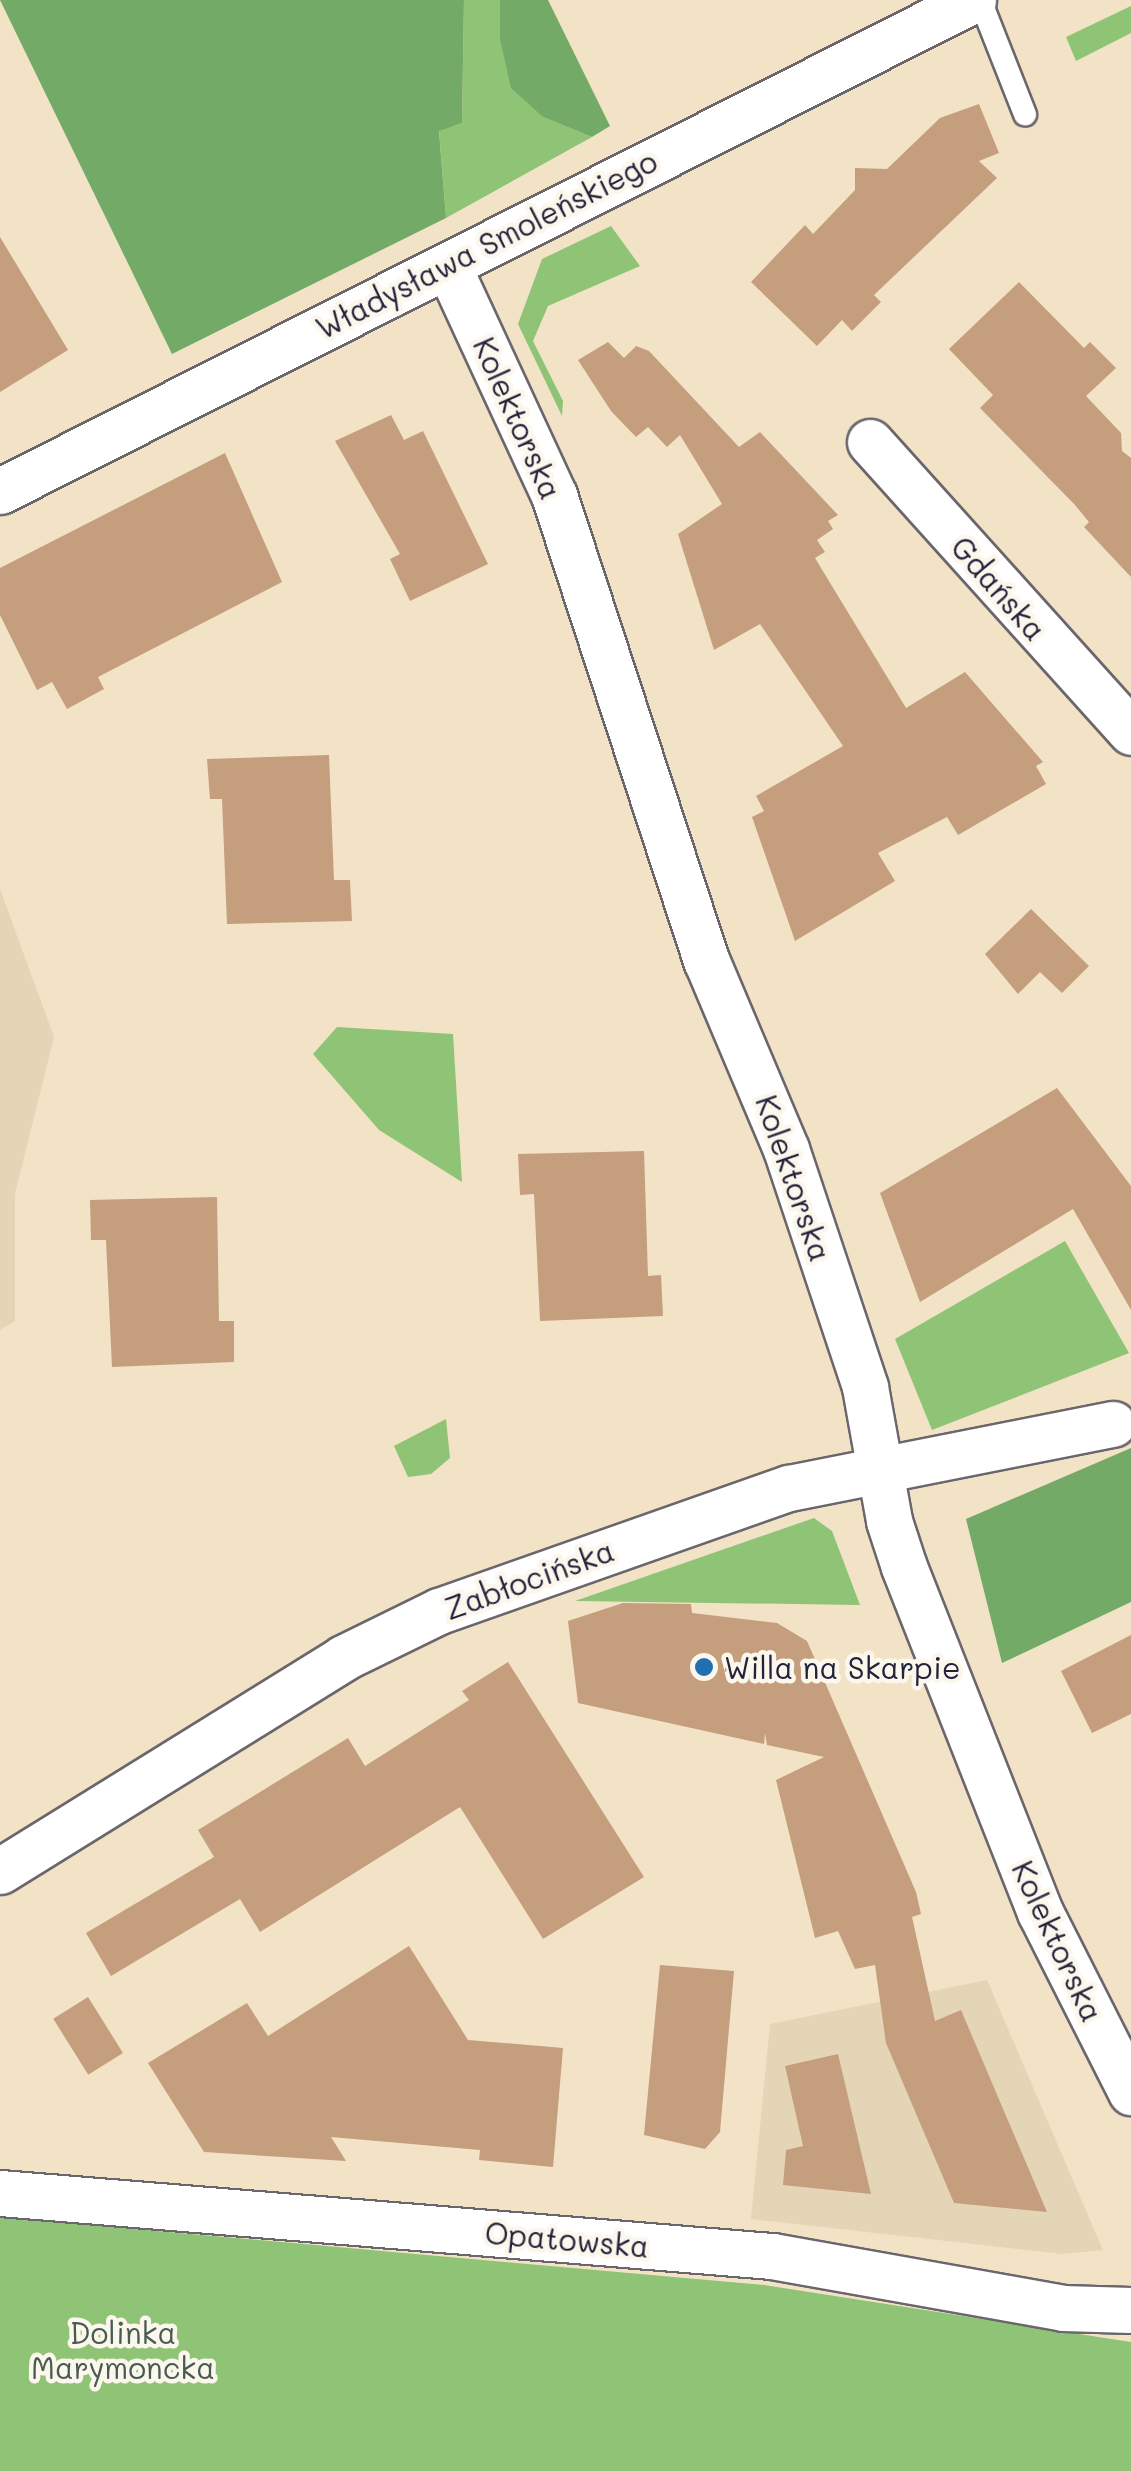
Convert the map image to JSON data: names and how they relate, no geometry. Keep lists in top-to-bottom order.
{
  "streets": {
    "street": [
      "Władysława Smoleńskiego",
      "Kolektorska",
      "Gdańska",
      "Zabłocińska",
      "Opatowska"
    ]
  },
  "crossings": [
    ["Władysława Smoleńskiego", "Kolektorska"],
    ["Kolektorska", "Zabłocińska"]
  ],
  "parks": ["Dolinka Marymoncka"],
  "places": ["Willa na Skarpie"]
}
